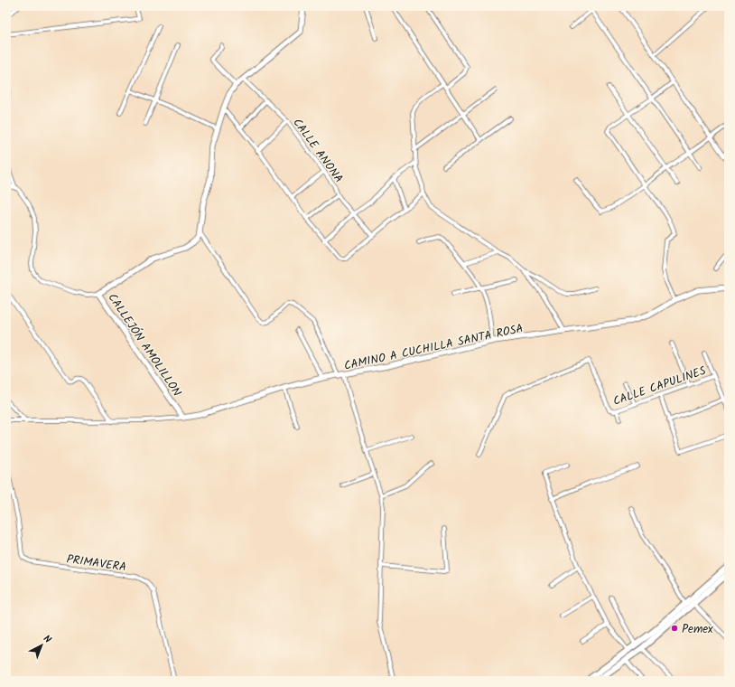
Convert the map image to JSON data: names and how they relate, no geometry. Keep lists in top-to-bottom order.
{
  "streets": {
    "street": [
      "CALLE ANONA",
      "CALLEJÓN AMOLILLON",
      "CAMINO A CUCHILLA SANTA ROSA",
      "CALLE CAPULINES",
      "PRIMAVERA"
    ]
  },
  "crossings": [
    ["CALLEJÓN AMOLILLON", "CAMINO A CUCHILLA SANTA ROSA"]
  ],
  "places": ["Pemex"],
  "north": "top right"
}
